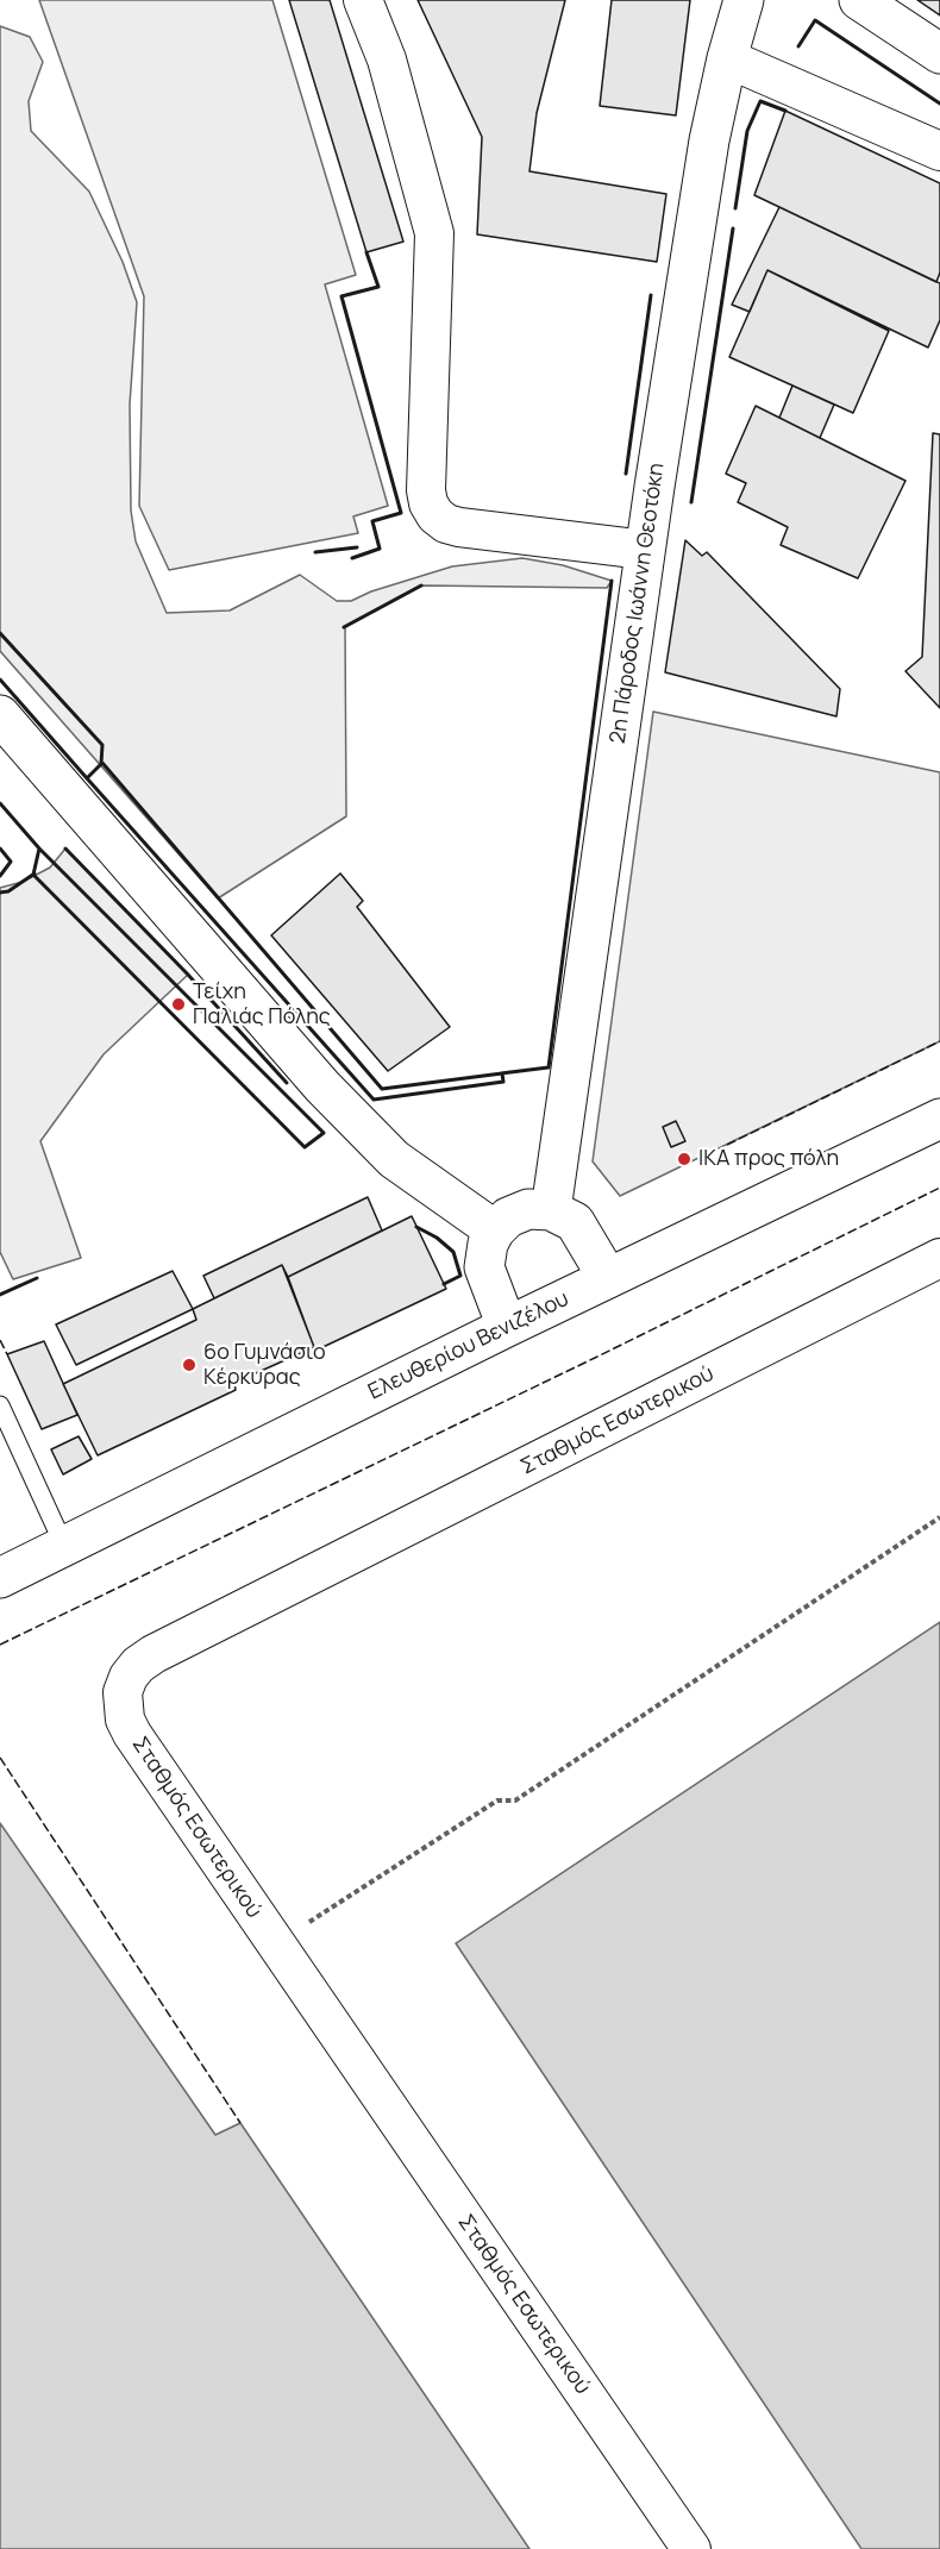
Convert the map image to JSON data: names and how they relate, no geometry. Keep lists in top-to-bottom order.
{
  "streets": {
    "main road": ["2η Πάροδος Ιωάννη Θεοτόκη", "Ελευθερίου Βενιζέλου"],
    "street": ["Σταθμός Εσωτερικού"]
  },
  "places": ["Τείχη Παλιάς Πόλης", "ΙΚΑ προς πόλη", "6ο Γυμνάσιο Κέρκυρας"]
}
